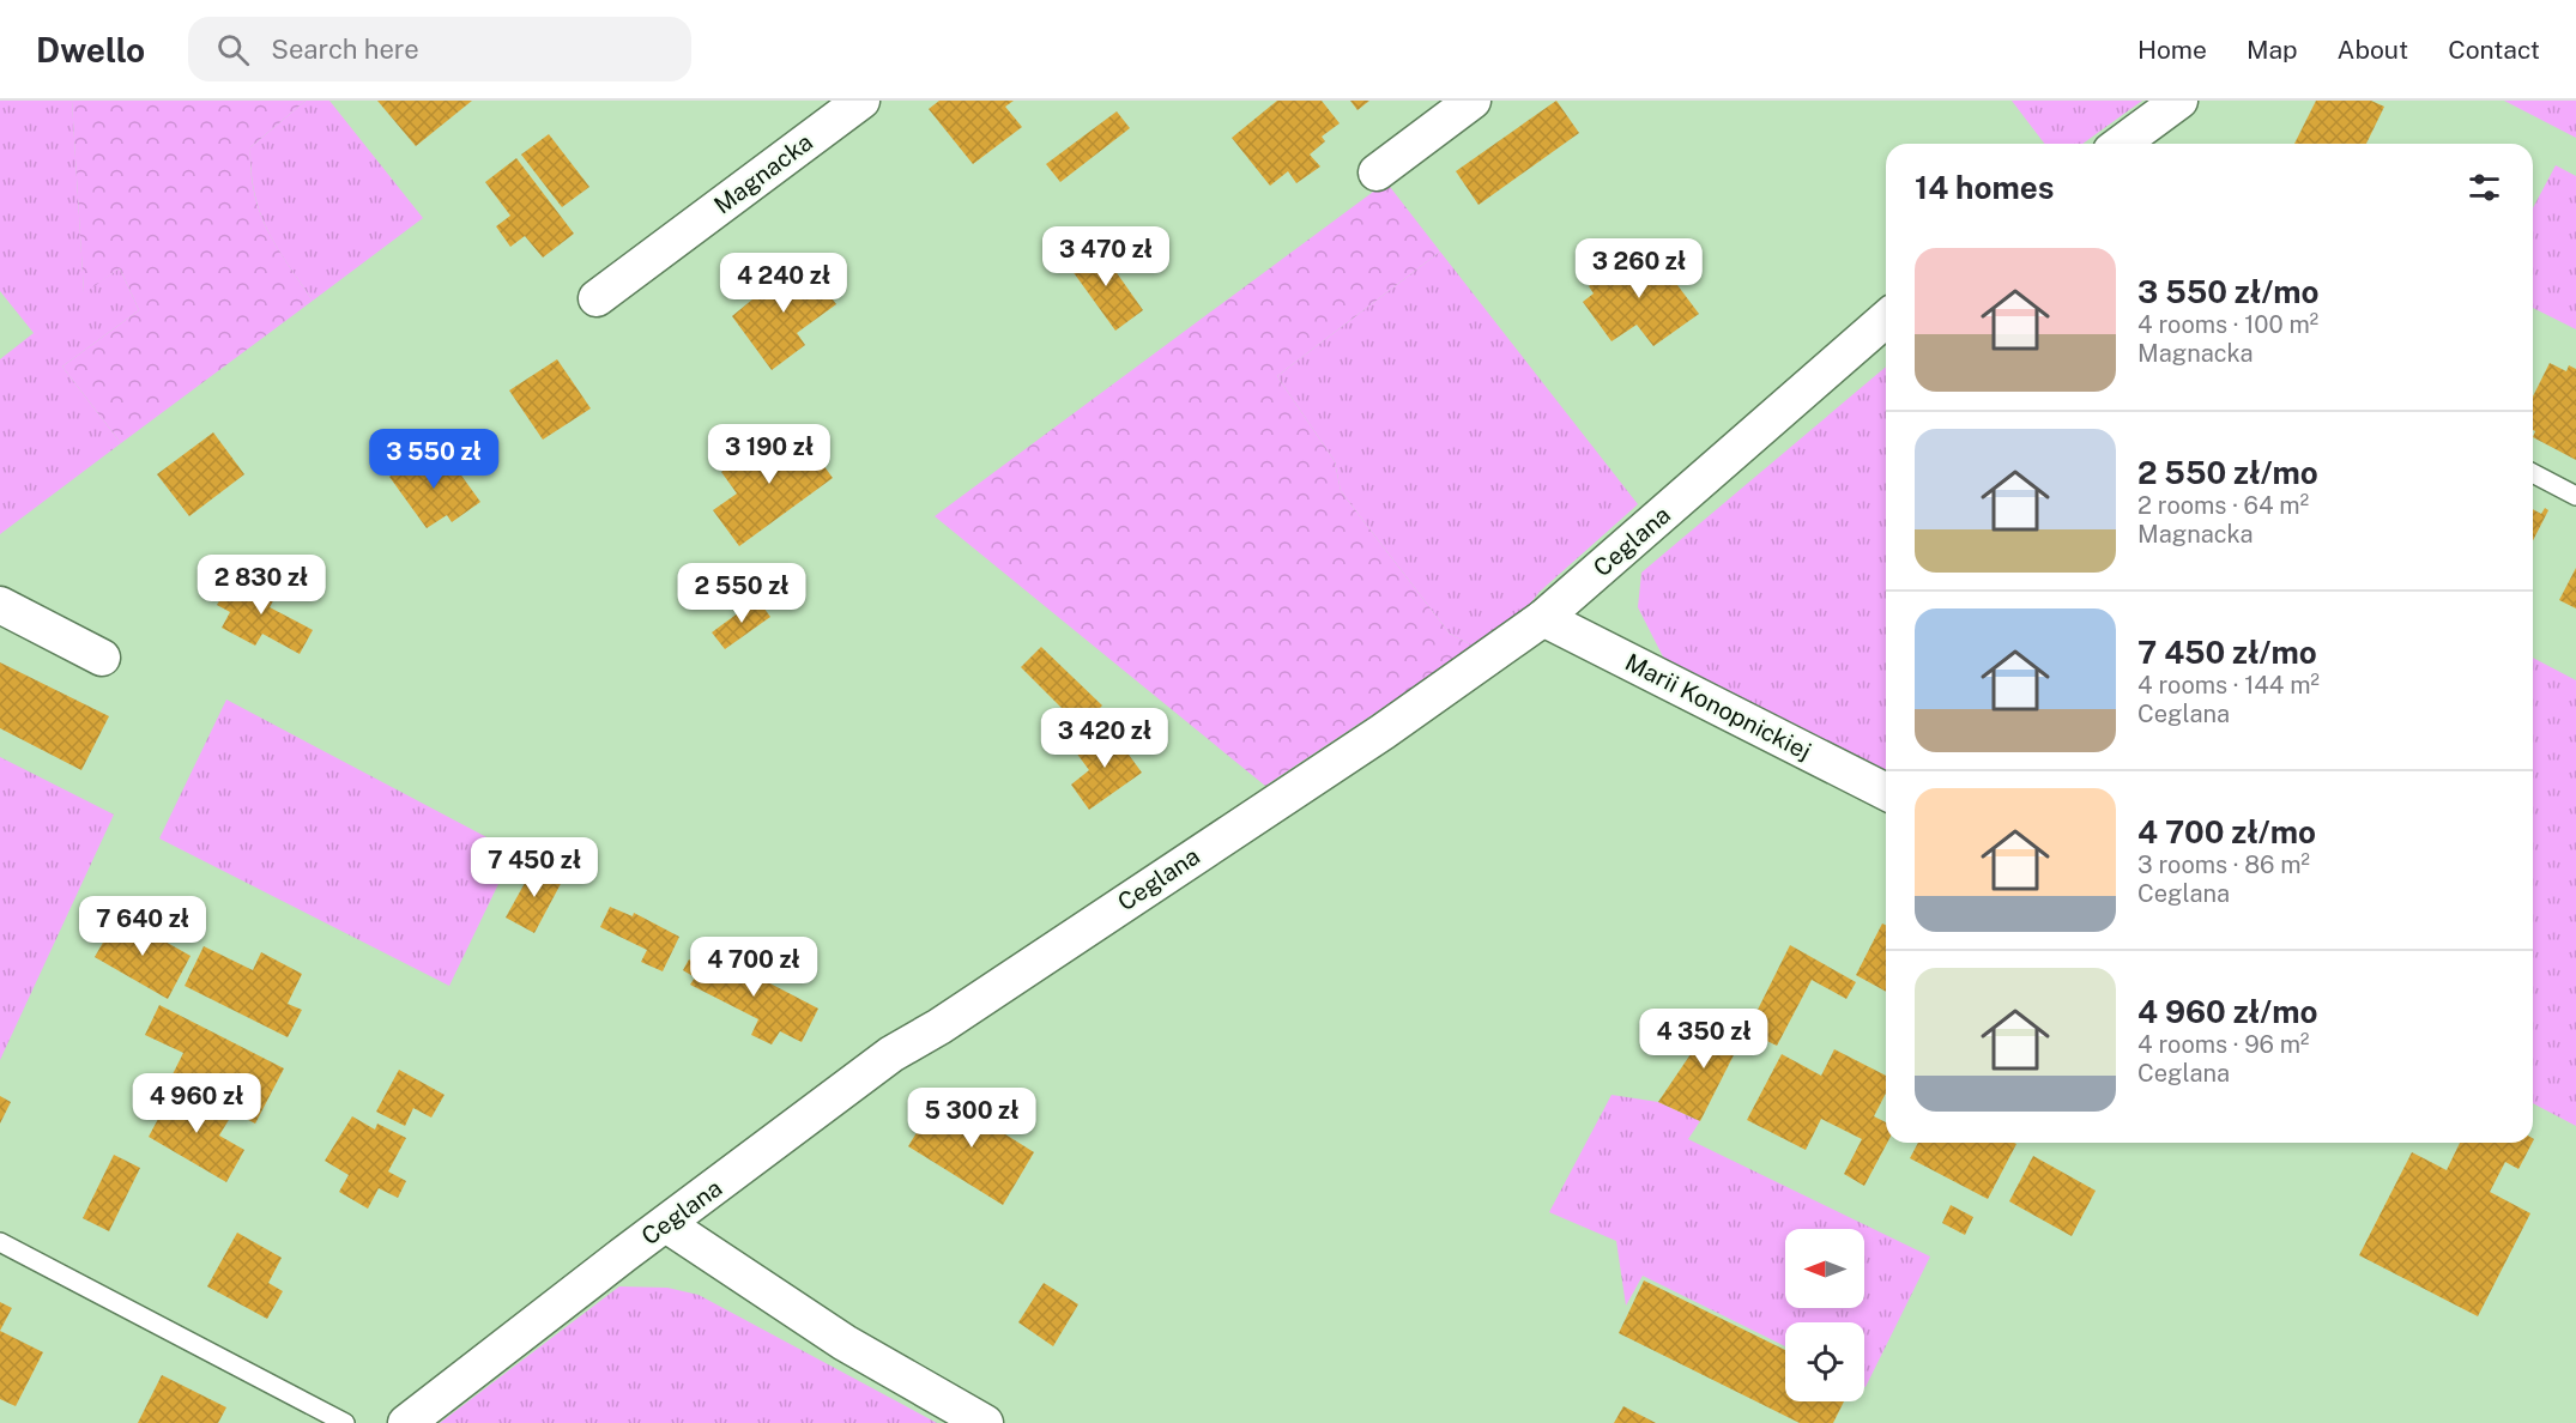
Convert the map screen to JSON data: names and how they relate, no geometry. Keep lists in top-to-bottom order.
{
  "streets": {
    "street": ["Magnacka", "Ceglana", "Marii Konopnickiej"]
  },
  "crossings": [
    ["Ceglana", "Marii Konopnickiej"]
  ],
  "north": "left",
  "page": {
    "header": "Dwello",
    "search": "Search here",
    "nav": [
      "Home",
      "Map",
      "About",
      "Contact"
    ],
    "heading": "14 homes",
    "price": [
      "3 470 zł",
      "3 260 zł",
      "4 240 zł",
      "3 190 zł",
      "3 550 zł",
      "2 830 zł",
      "2 550 zł",
      "3 420 zł",
      "7 450 zł",
      "7 640 zł",
      "4 700 zł",
      "4 350 zł",
      "4 960 zł",
      "5 300 zł"
    ],
    "list": [
      {
        "name": "3 550 zł/mo",
        "note": "4 rooms · 100 m² · Magnacka"
      },
      {
        "name": "2 550 zł/mo",
        "note": "2 rooms · 64 m² · Magnacka"
      },
      {
        "name": "7 450 zł/mo",
        "note": "4 rooms · 144 m² · Ceglana"
      },
      {
        "name": "4 700 zł/mo",
        "note": "3 rooms · 86 m² · Ceglana"
      },
      {
        "name": "4 960 zł/mo",
        "note": "4 rooms · 96 m² · Ceglana"
      }
    ]
  }
}
